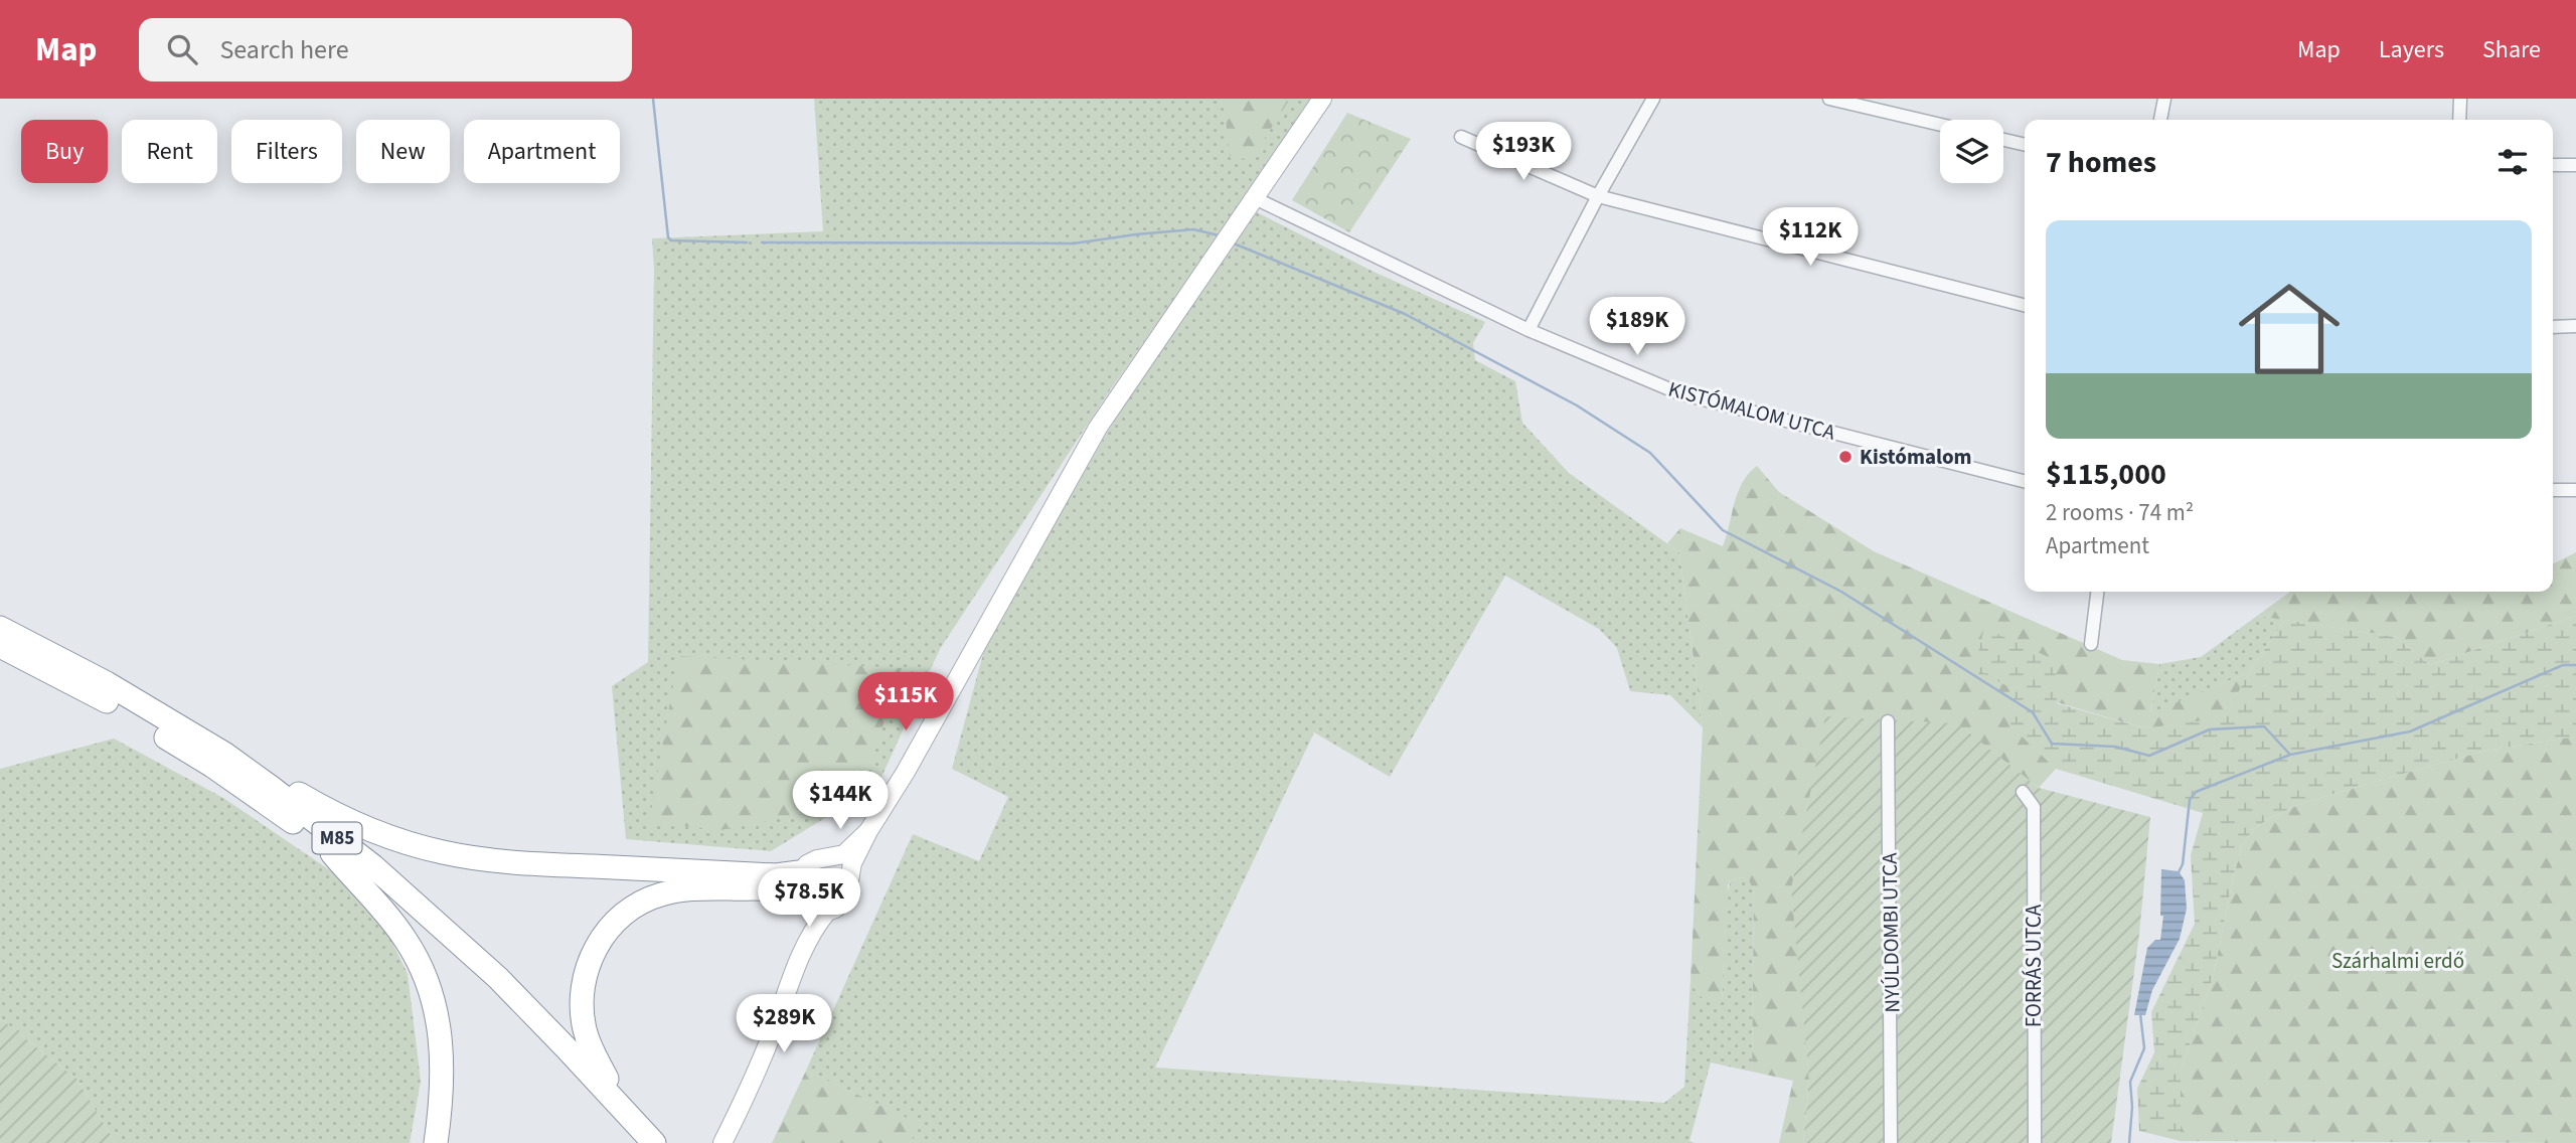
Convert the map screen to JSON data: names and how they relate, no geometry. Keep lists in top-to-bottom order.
{
  "streets": {
    "highway": ["M85"],
    "street": ["KISTÓMALOM UTCA", "NYÚLDOMBI UTCA", "FORRÁS UTCA"]
  },
  "parks": ["Szárhalmi erdő"],
  "places": ["Kistómalom"],
  "page": {
    "header": "Map",
    "search": "Search here",
    "nav": ["Map", "Layers", "Share"],
    "chip": [
      "Buy",
      "Rent",
      "Filters",
      "New",
      "Apartment"
    ],
    "heading": "7 homes",
    "price": [
      "$193K",
      "$112K",
      "$189K",
      "$115K",
      "$144K",
      "$78.5K",
      "$289K"
    ],
    "list": [
      {
        "name": "$115,000",
        "note": "2 rooms · 74 m² · Apartment"
      }
    ]
  }
}
